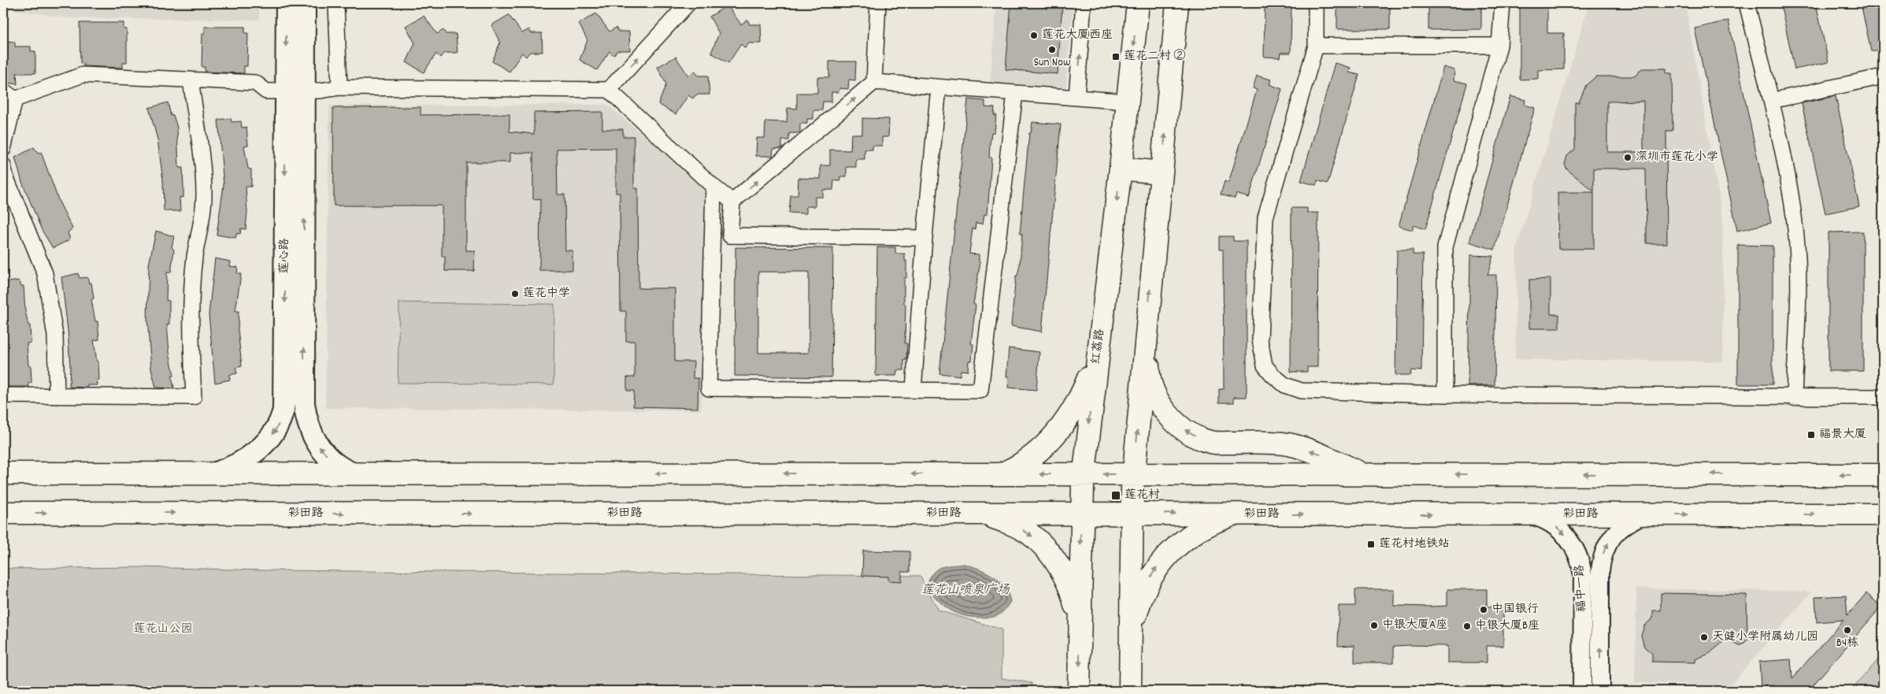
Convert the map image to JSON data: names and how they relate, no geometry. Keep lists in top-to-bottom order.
{
  "streets": {
    "main road": ["莲心路", "红荔路", "彩田路"],
    "street": ["福中一路"]
  },
  "crossings": [
    ["红荔路", "彩田路"],
    ["彩田路", "福中一路"]
  ],
  "water": ["莲花山喷泉广场"],
  "parks": ["莲花山公园"],
  "places": {
    "other": [
      "莲花大厦西座",
      "Sun Now",
      "深圳市莲花小学",
      "莲花中学",
      "中国银行",
      "中银大厦A座",
      "中银大厦B座",
      "B4栋",
      "天健小学附属幼儿园"
    ],
    "transit": [
      "莲花二村 ②",
      "福景大厦",
      "莲花村",
      "莲花村地铁站"
    ]
  }
}
